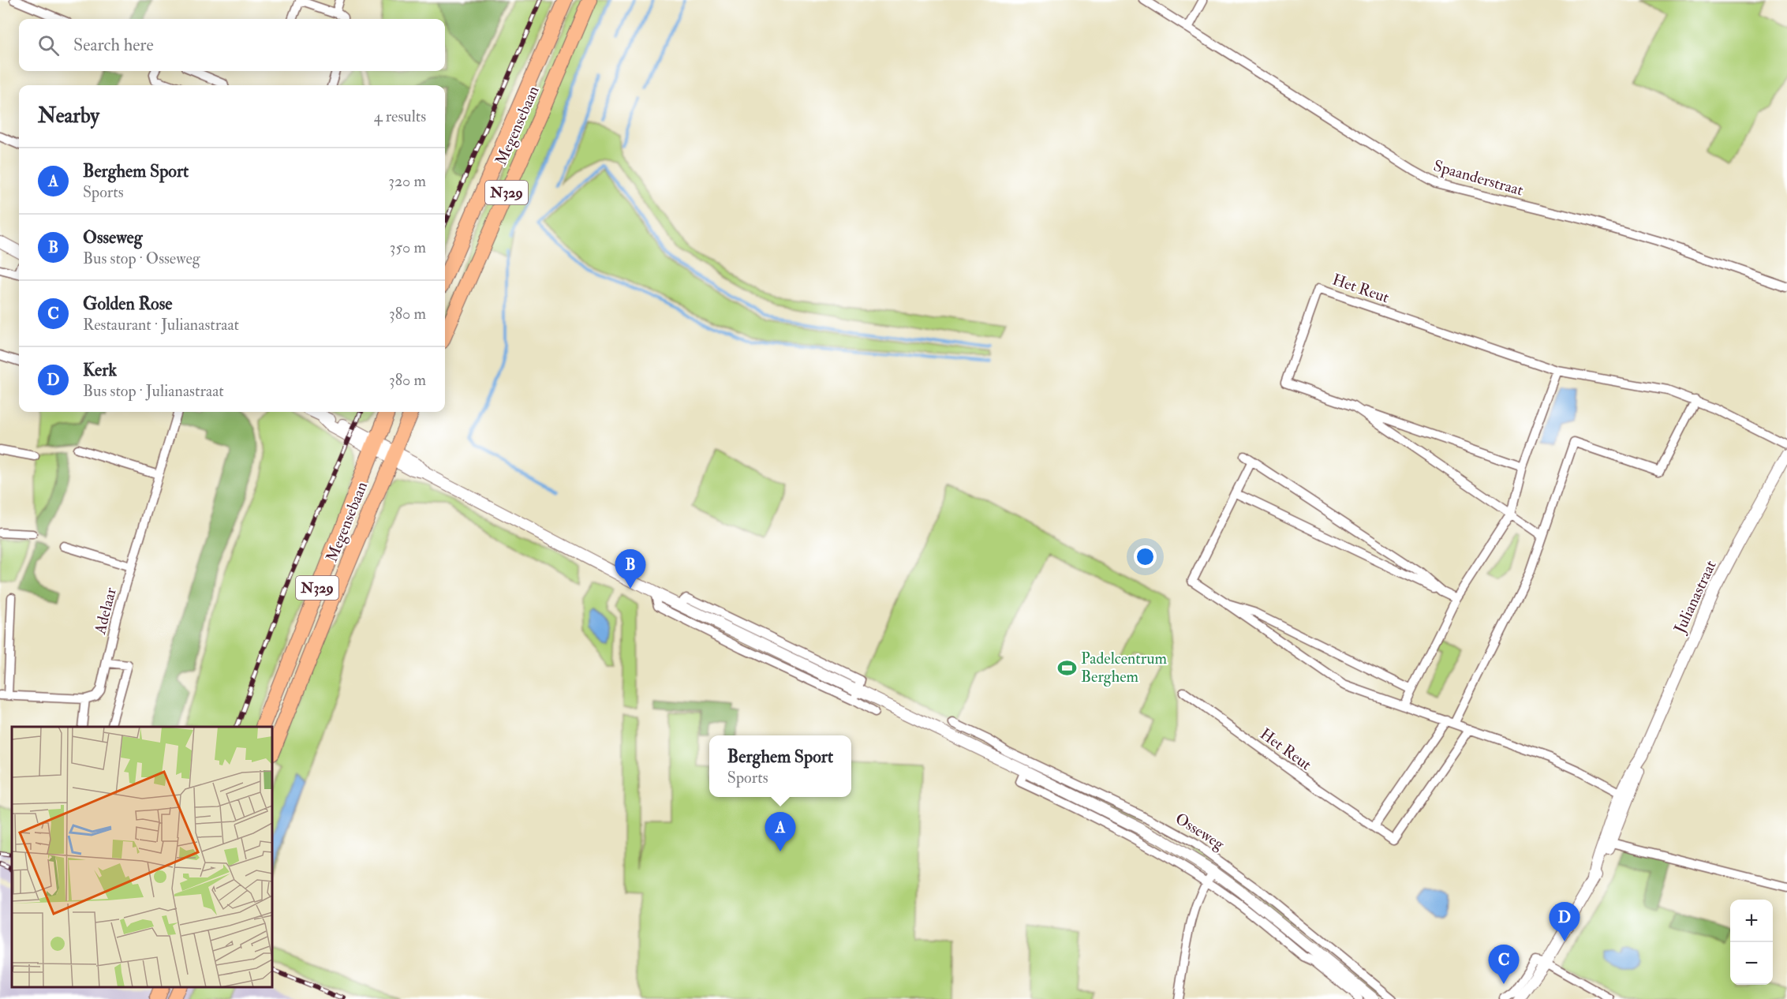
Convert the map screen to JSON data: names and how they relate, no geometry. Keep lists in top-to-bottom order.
{
  "streets": {
    "main road": ["Megensebaan", "N329"],
    "street": [
      "Spaanderstraat",
      "Het Reut",
      "Julianastraat",
      "Adelaar",
      "Osseweg"
    ]
  },
  "crossings": [
    ["Megensebaan", "Osseweg"]
  ],
  "places": {
    "sports": ["Padelcentrum Berghem"]
  },
  "page": {
    "search": "Search here",
    "heading": ["Nearby", "4 results"],
    "list": [
      {
        "mark": "A",
        "name": "Berghem Sport",
        "note": "Sports",
        "value": "320 m"
      },
      {
        "mark": "B",
        "name": "Osseweg",
        "note": "Bus stop · Osseweg",
        "value": "350 m"
      },
      {
        "mark": "C",
        "name": "Golden Rose",
        "note": "Restaurant · Julianastraat",
        "value": "380 m"
      },
      {
        "mark": "D",
        "name": "Kerk",
        "note": "Bus stop · Julianastraat",
        "value": "380 m"
      }
    ],
    "pins": [
      "B",
      "A",
      "D",
      "C"
    ],
    "popup": ["Berghem Sport", "Sports"],
    "map_buttons": ["+", "−"]
  }
}
